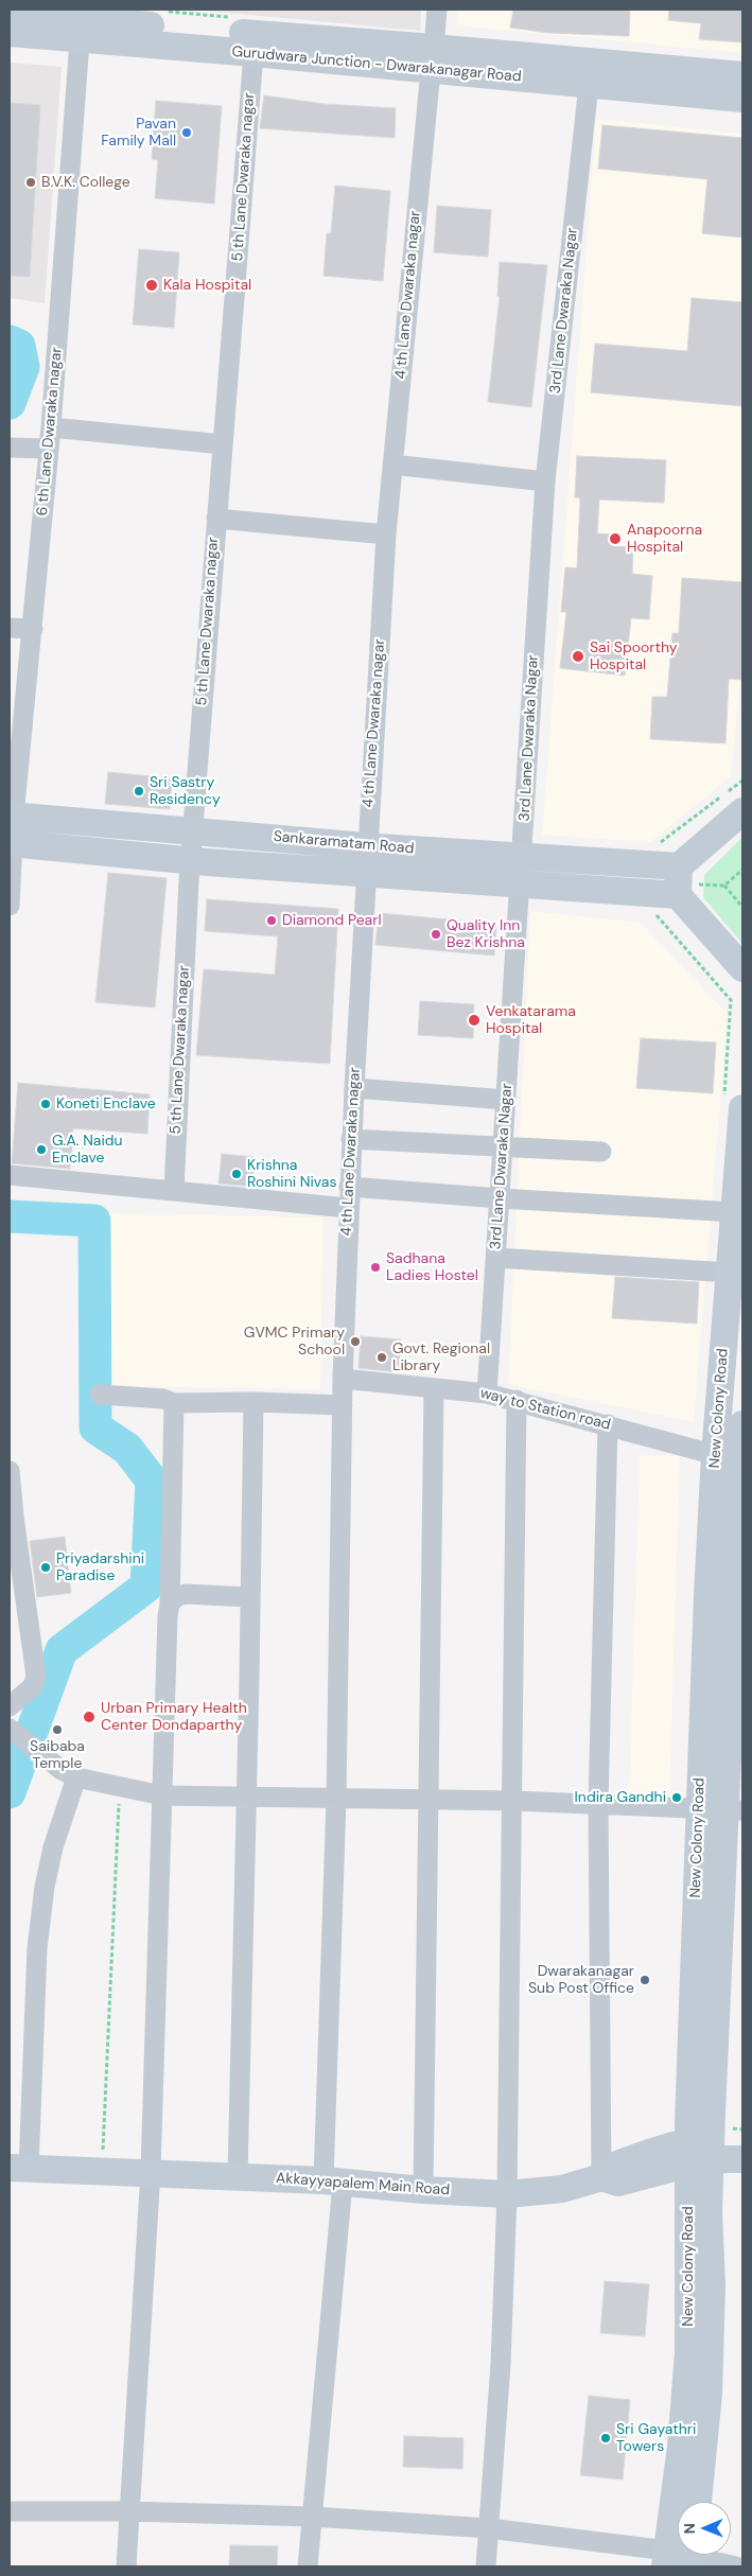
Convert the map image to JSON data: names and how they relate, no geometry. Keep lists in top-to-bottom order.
{
  "streets": {
    "main road": [
      "Gurudwara Junction - Dwarakanagar Road",
      "Sankaramatam Road",
      "New Colony Road",
      "Akkayyapalem Main Road"
    ],
    "street": [
      "5 th Lane Dwaraka nagar",
      "4 th Lane Dwaraka nagar",
      "3rd Lane Dwaraka Nagar",
      "6 th Lane Dwaraka nagar",
      "way to Station road"
    ]
  },
  "crossings": [
    ["Gurudwara Junction - Dwarakanagar Road", "5 th Lane Dwaraka nagar"],
    ["Gurudwara Junction - Dwarakanagar Road", "4 th Lane Dwaraka nagar"],
    ["Gurudwara Junction - Dwarakanagar Road", "3rd Lane Dwaraka Nagar"],
    ["Gurudwara Junction - Dwarakanagar Road", "6 th Lane Dwaraka nagar"],
    ["5 th Lane Dwaraka nagar", "Sankaramatam Road"],
    ["4 th Lane Dwaraka nagar", "Sankaramatam Road"],
    ["4 th Lane Dwaraka nagar", "way to Station road"],
    ["4 th Lane Dwaraka nagar", "Akkayyapalem Main Road"],
    ["3rd Lane Dwaraka Nagar", "Sankaramatam Road"],
    ["3rd Lane Dwaraka Nagar", "way to Station road"],
    ["6 th Lane Dwaraka nagar", "Sankaramatam Road"],
    ["New Colony Road", "way to Station road"],
    ["New Colony Road", "Akkayyapalem Main Road"]
  ],
  "places": [
    "Pavan Family Mall",
    "B.V.K. College",
    "Kala Hospital",
    "Anapoorna Hospital",
    "Sai Spoorthy Hospital",
    "Sri Sastry Residency",
    "Diamond Pearl",
    "Quality Inn Bez Krishna",
    "Venkatarama Hospital",
    "Koneti Enclave",
    "G.A. Naidu Enclave",
    "Krishna Roshini Nivas",
    "Sadhana Ladies Hostel",
    "GVMC Primary School",
    "Govt. Regional Library",
    "Priyadarshini Paradise",
    "Urban Primary Health Center Dondaparthy",
    "Saibaba Temple",
    "Indira Gandhi",
    "Dwarakanagar Sub Post Office",
    "Sri Gayathri Towers"
  ],
  "north": "left"
}
